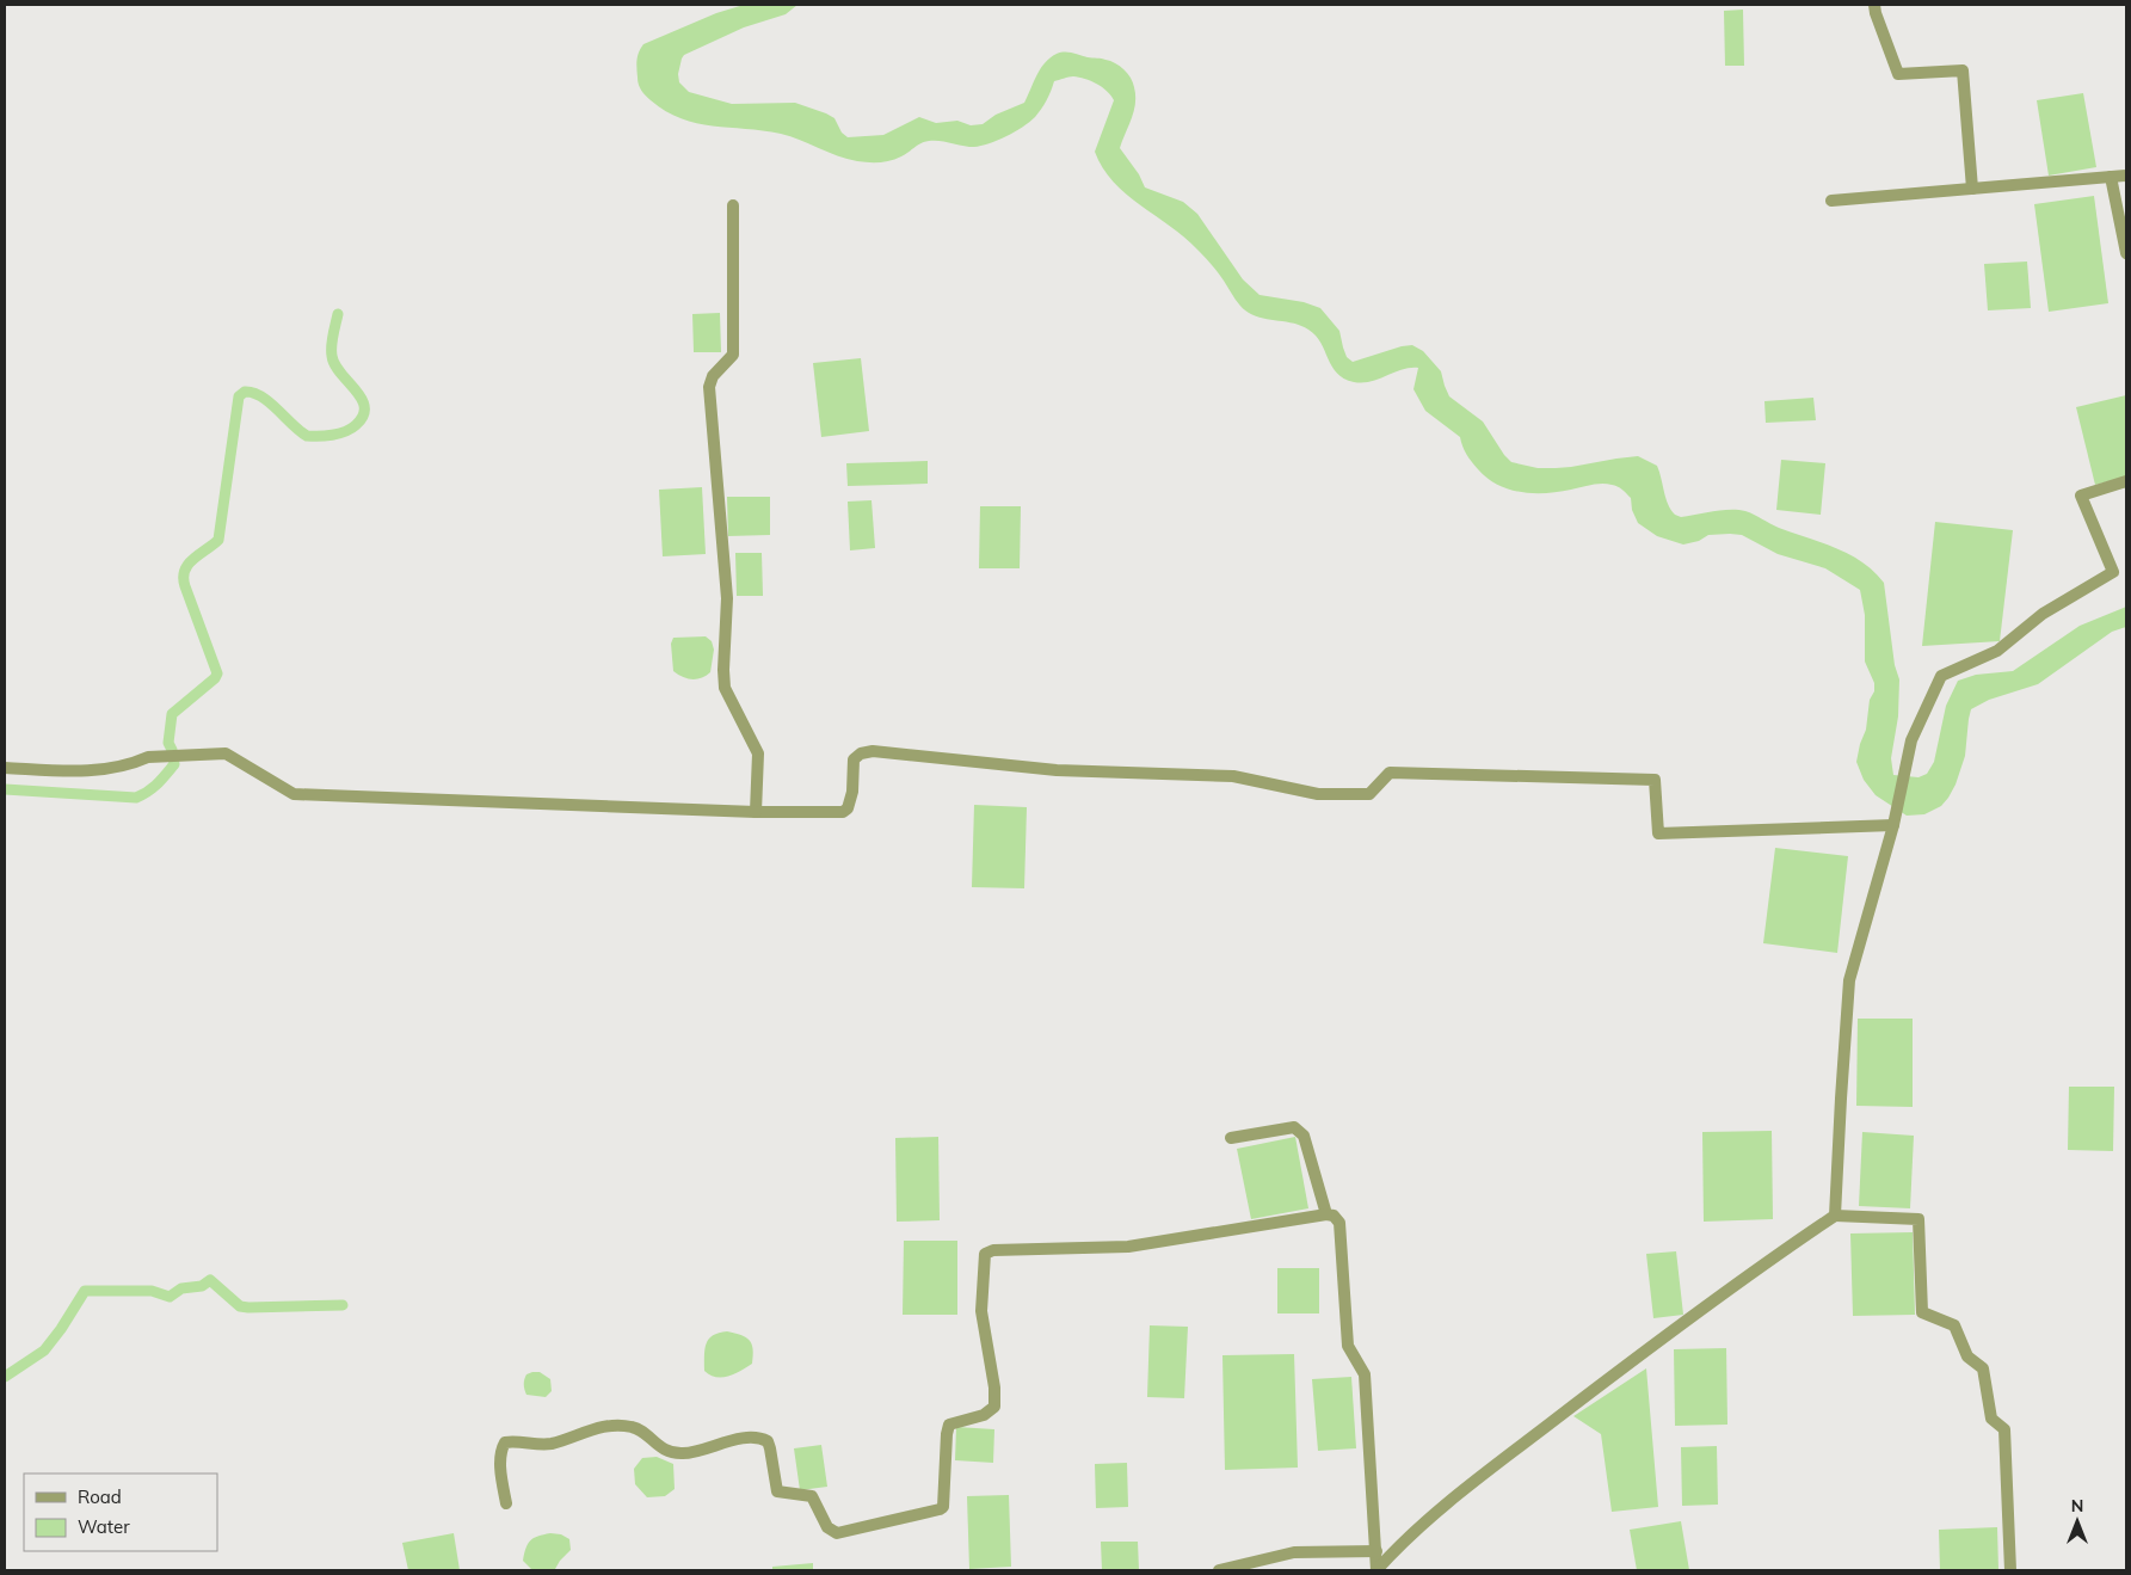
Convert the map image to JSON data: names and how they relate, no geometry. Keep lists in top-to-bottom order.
{
  "legend": ["Road", "Water"],
  "north": "top"
}
